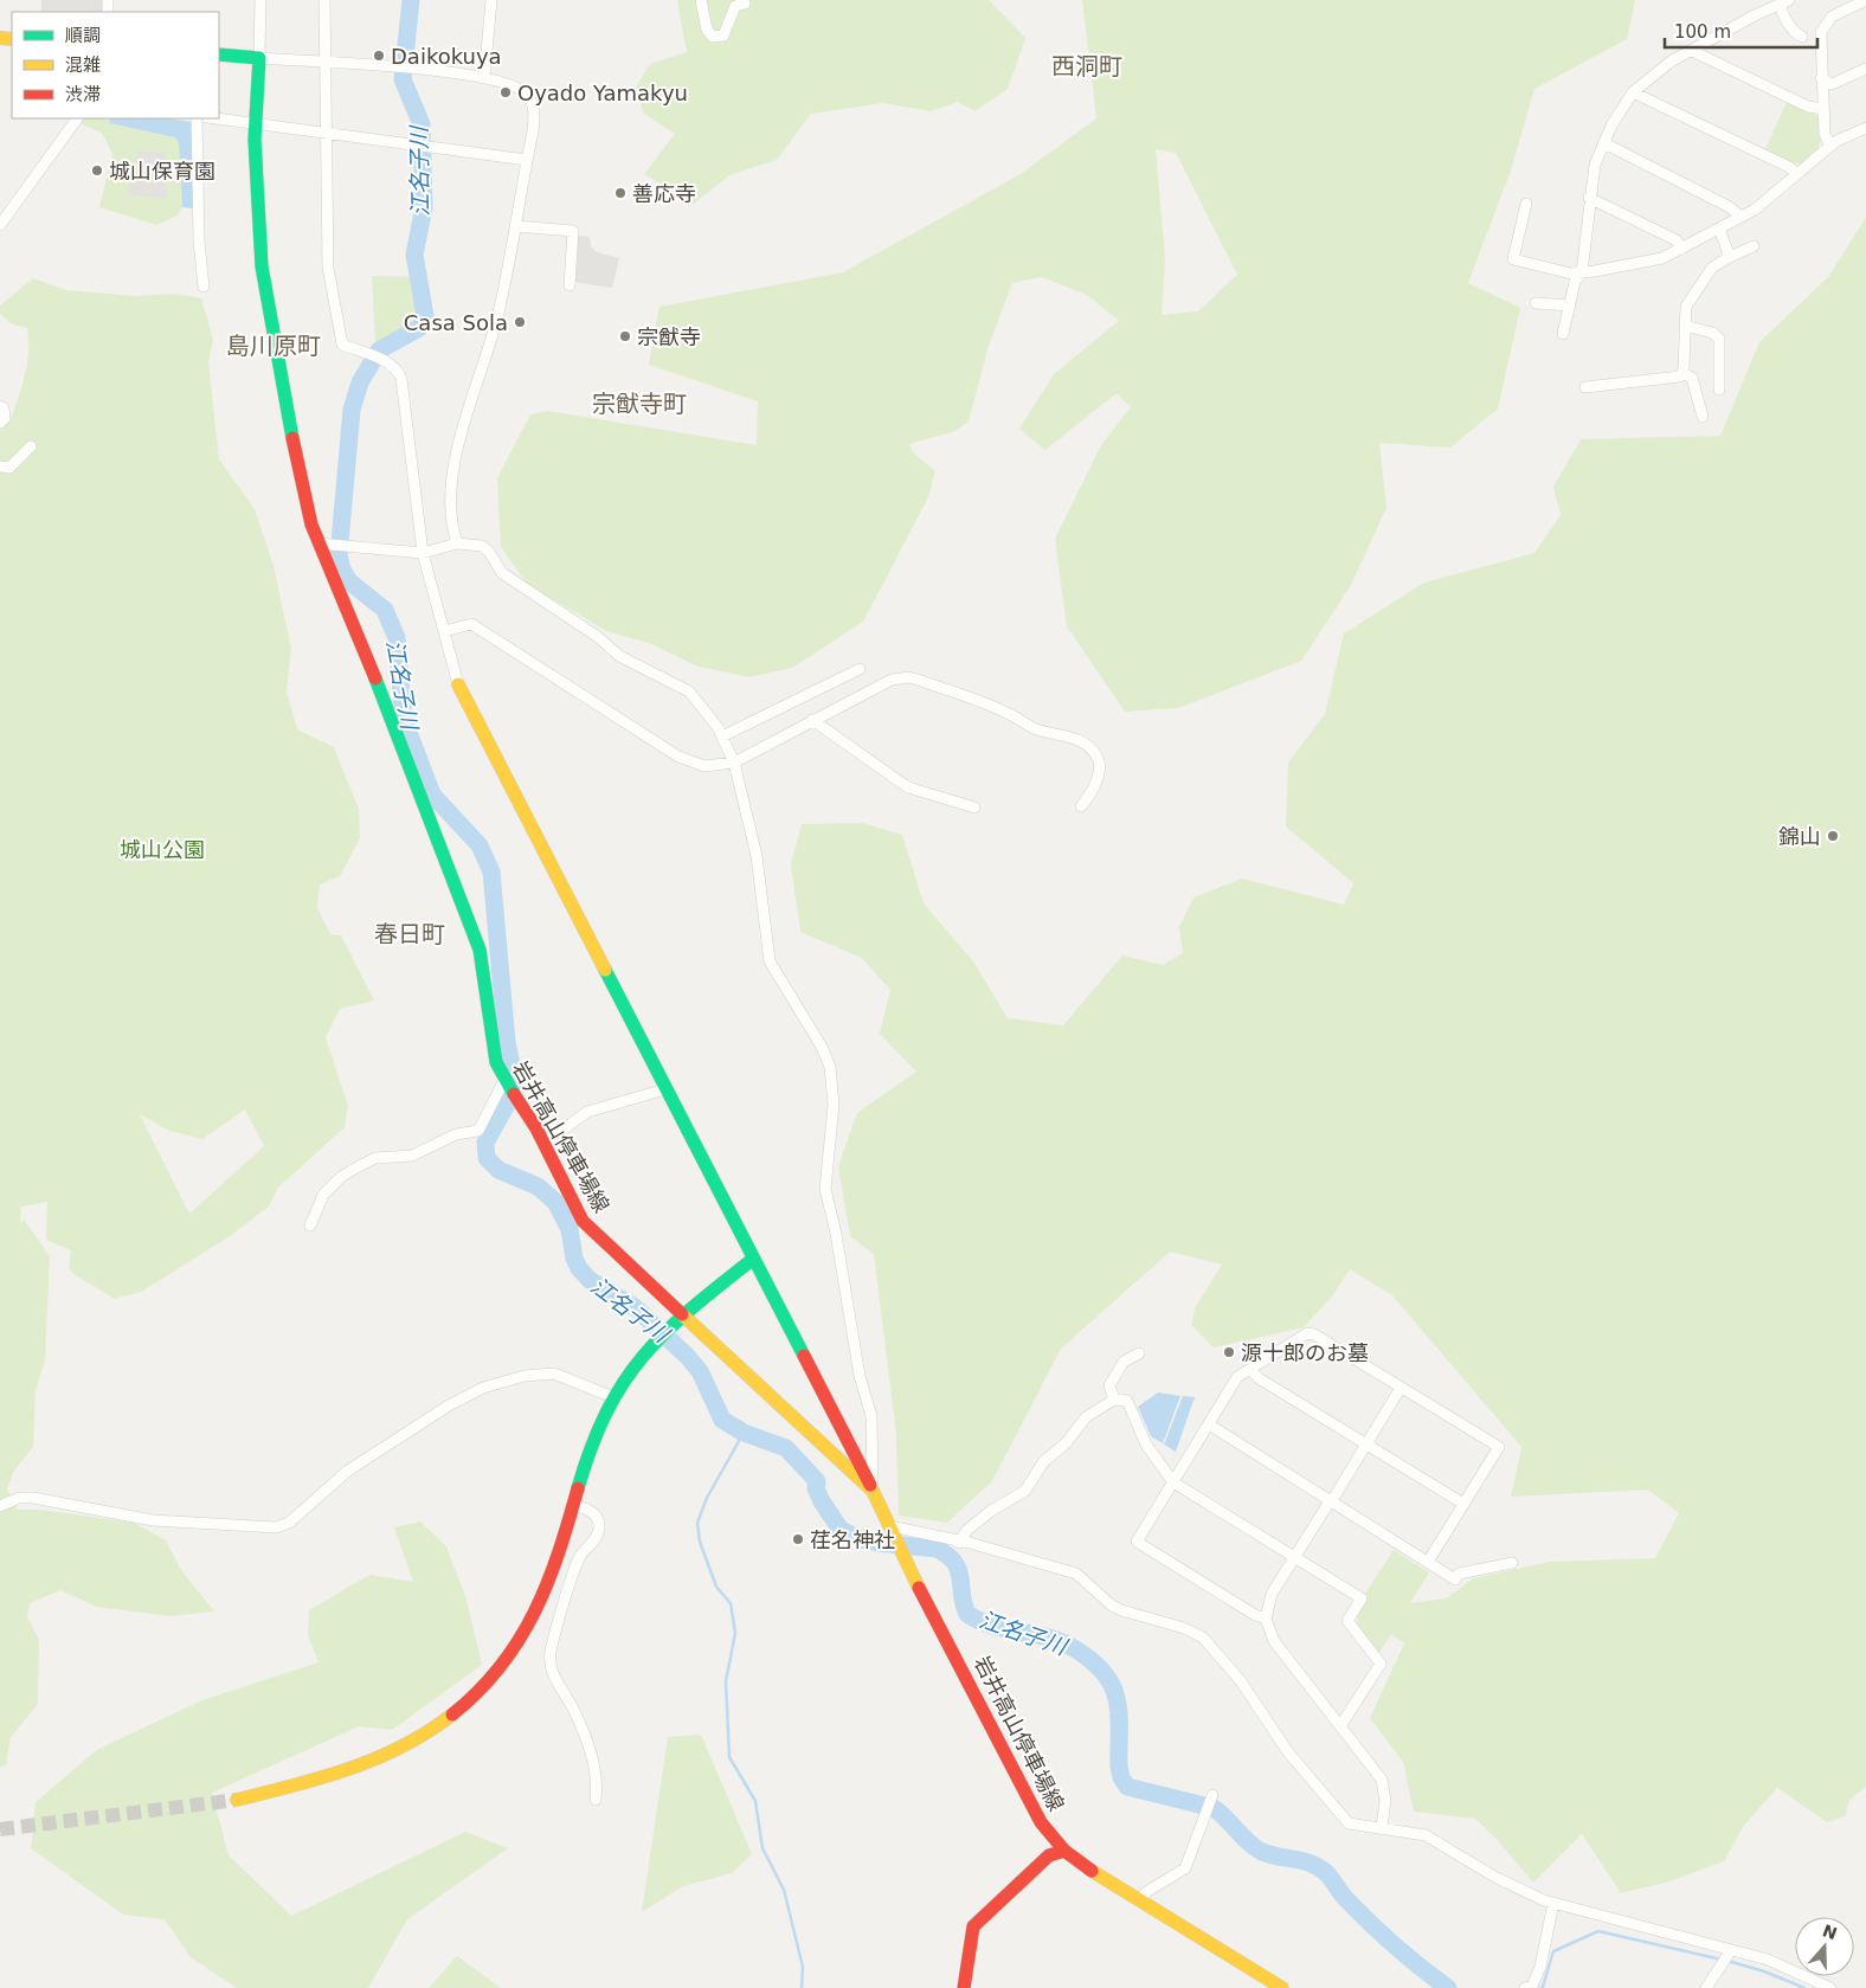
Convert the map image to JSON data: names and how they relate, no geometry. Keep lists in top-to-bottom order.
{
  "streets": {
    "main road": ["岩井高山停車場線"]
  },
  "districts": [
    "西洞町",
    "島川原町",
    "宗猷寺町",
    "春日町"
  ],
  "water": ["江名子川"],
  "parks": ["城山公園"],
  "places": [
    "Daikokuya",
    "Oyado Yamakyu",
    "城山保育園",
    "善応寺",
    "Casa Sola",
    "宗猷寺",
    "錦山",
    "源十郎のお墓",
    "荏名神社"
  ],
  "legend": ["順調", "混雑", "渋滞"],
  "scale_bar": "100 m",
  "north": "top"
}
